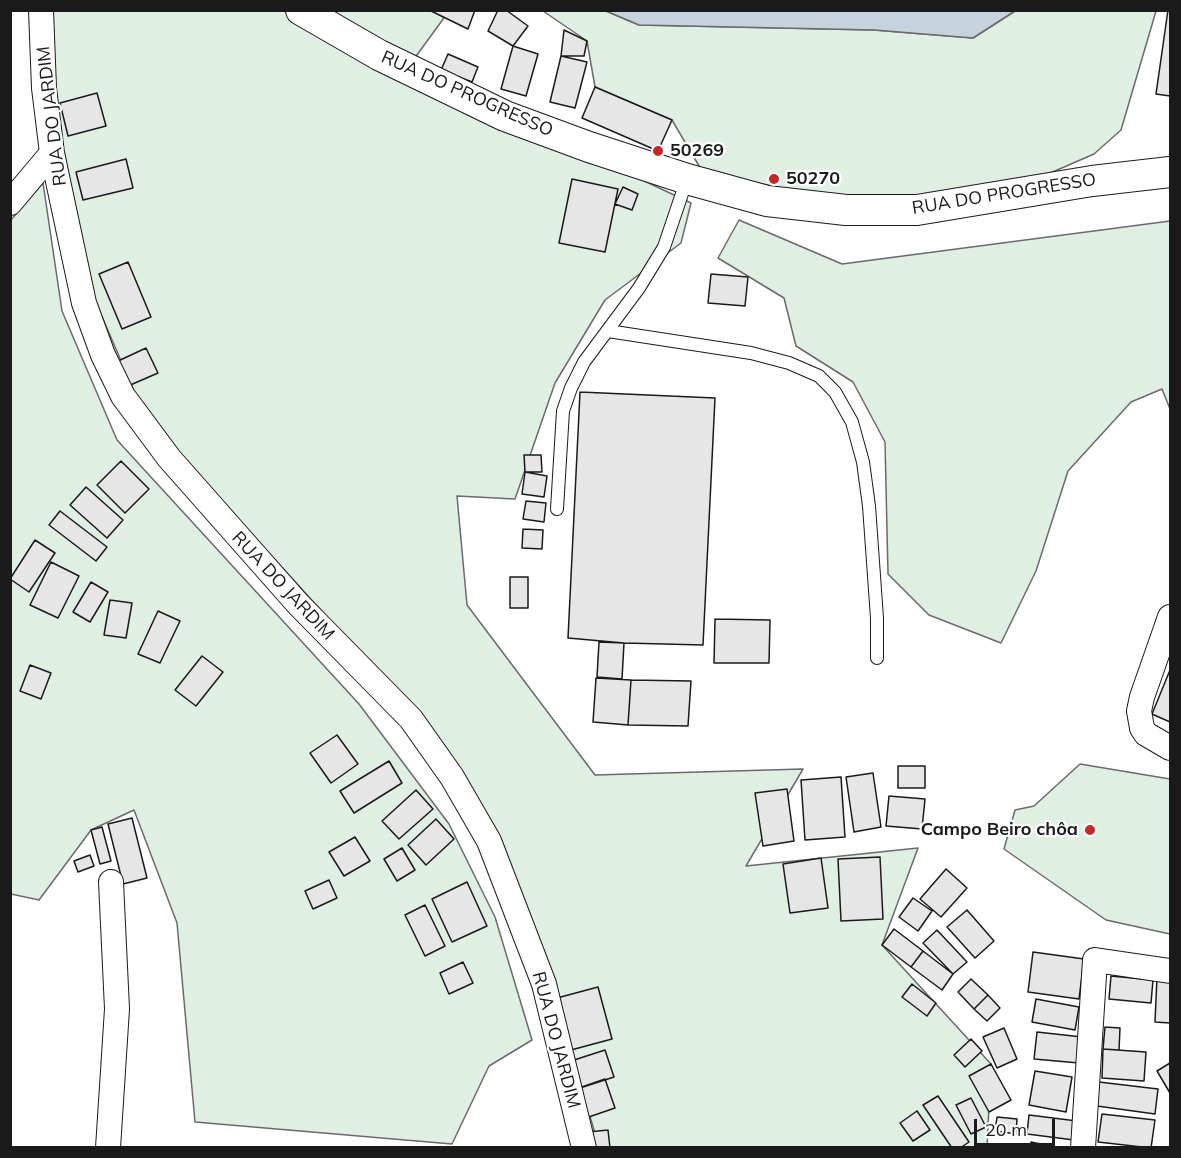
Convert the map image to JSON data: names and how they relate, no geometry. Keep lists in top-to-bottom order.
{
  "streets": {
    "street": ["RUA DO PROGRESSO", "RUA DO JARDIM"]
  },
  "places": ["50269", "50270", "Campo Beiro chôa"],
  "scale_bar": "20 m"
}
